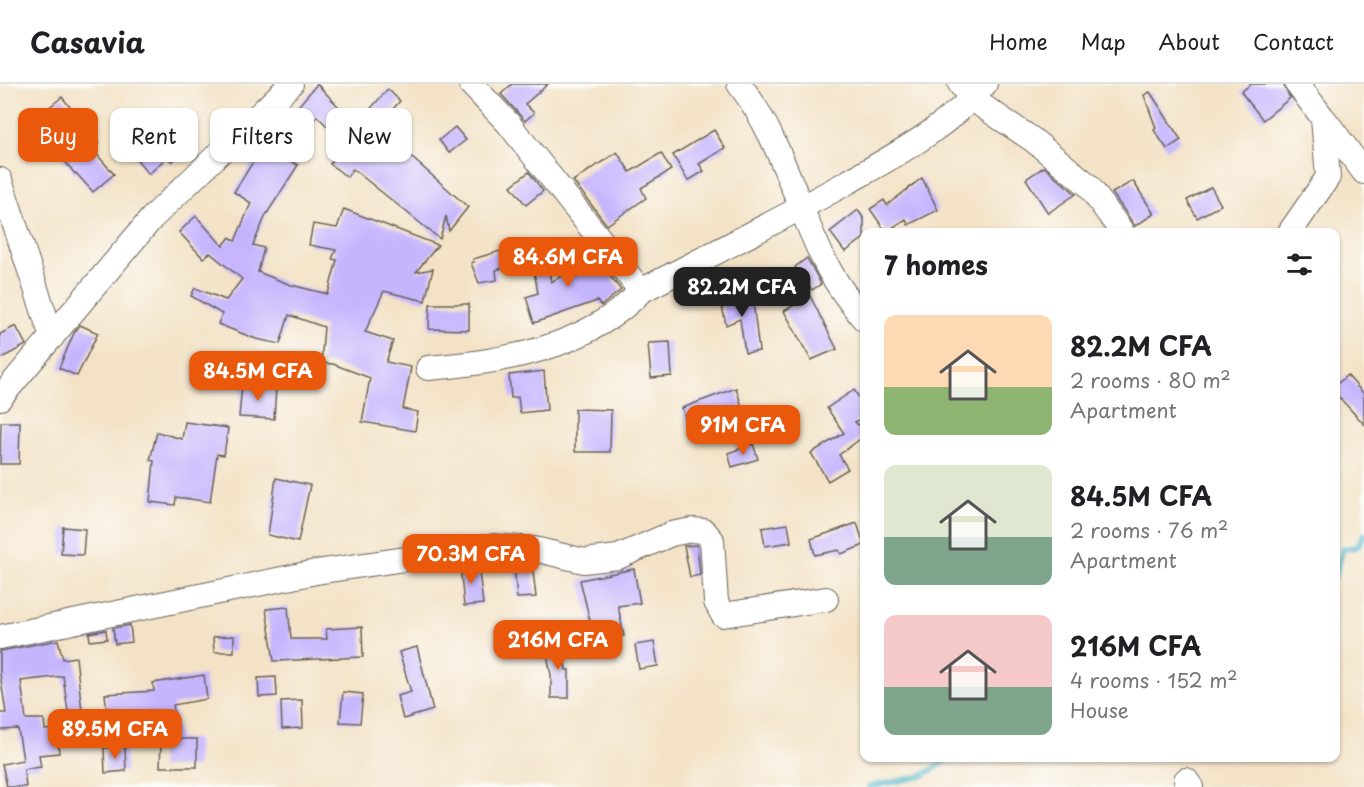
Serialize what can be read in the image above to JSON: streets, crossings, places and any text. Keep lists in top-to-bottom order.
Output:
{
  "page": {
    "header": "Casavia",
    "nav": [
      "Home",
      "Map",
      "About",
      "Contact"
    ],
    "chip": [
      "Buy",
      "Rent",
      "Filters",
      "New"
    ],
    "heading": "7 homes",
    "price": [
      "84.6M CFA",
      "82.2M CFA",
      "84.5M CFA",
      "91M CFA",
      "70.3M CFA",
      "216M CFA",
      "89.5M CFA"
    ],
    "list": [
      {
        "name": "82.2M CFA",
        "note": "2 rooms · 80 m² · Apartment"
      },
      {
        "name": "84.5M CFA",
        "note": "2 rooms · 76 m² · Apartment"
      },
      {
        "name": "216M CFA",
        "note": "4 rooms · 152 m² · House"
      }
    ]
  }
}
